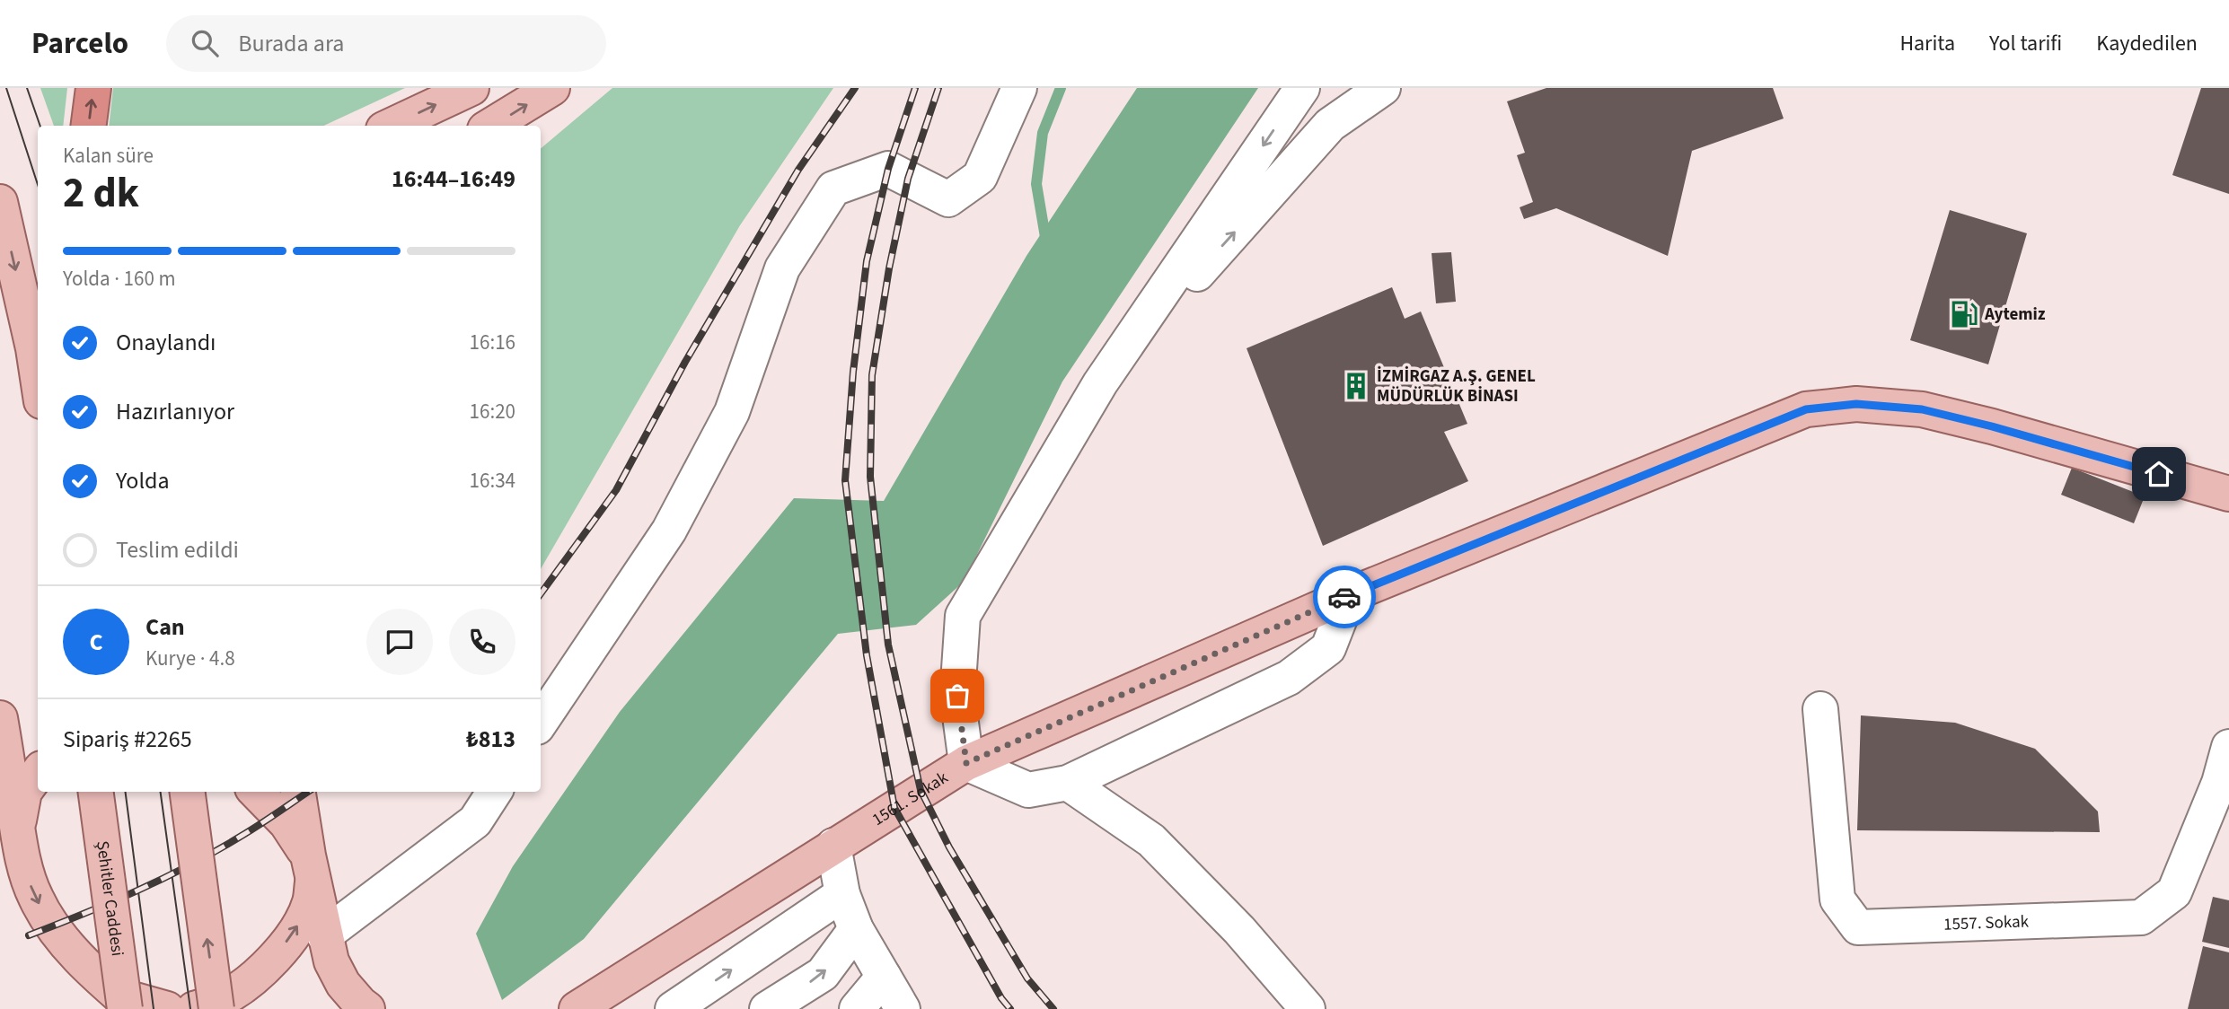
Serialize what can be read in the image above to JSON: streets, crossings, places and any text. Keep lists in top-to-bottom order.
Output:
{
  "streets": {
    "main road": ["1561. Sokak", "Şehitler Caddesi"],
    "lane": ["1557. Sokak"]
  },
  "places": {
    "fuel station": ["Aytemiz"],
    "building": ["İZMİRGAZ A.Ş. GENEL MÜDÜRLÜK BİNASI"]
  },
  "page": {
    "header": "Parcelo",
    "search": "Burada ara",
    "nav": ["Harita", "Yol tarifi", "Kaydedilen"],
    "heading": ["2 dk", "Kalan süre", "16:44–16:49"],
    "panel": [
      "Can",
      "Kurye · 4.8",
      "Sipariş #2265",
      "₺813"
    ],
    "bar": "Yolda · 160 m",
    "list": [
      ["Onaylandı", "16:16"],
      ["Hazırlanıyor", "16:20"],
      ["Yolda", "16:34"],
      "Teslim edildi"
    ],
    "round": "C"
  }
}
